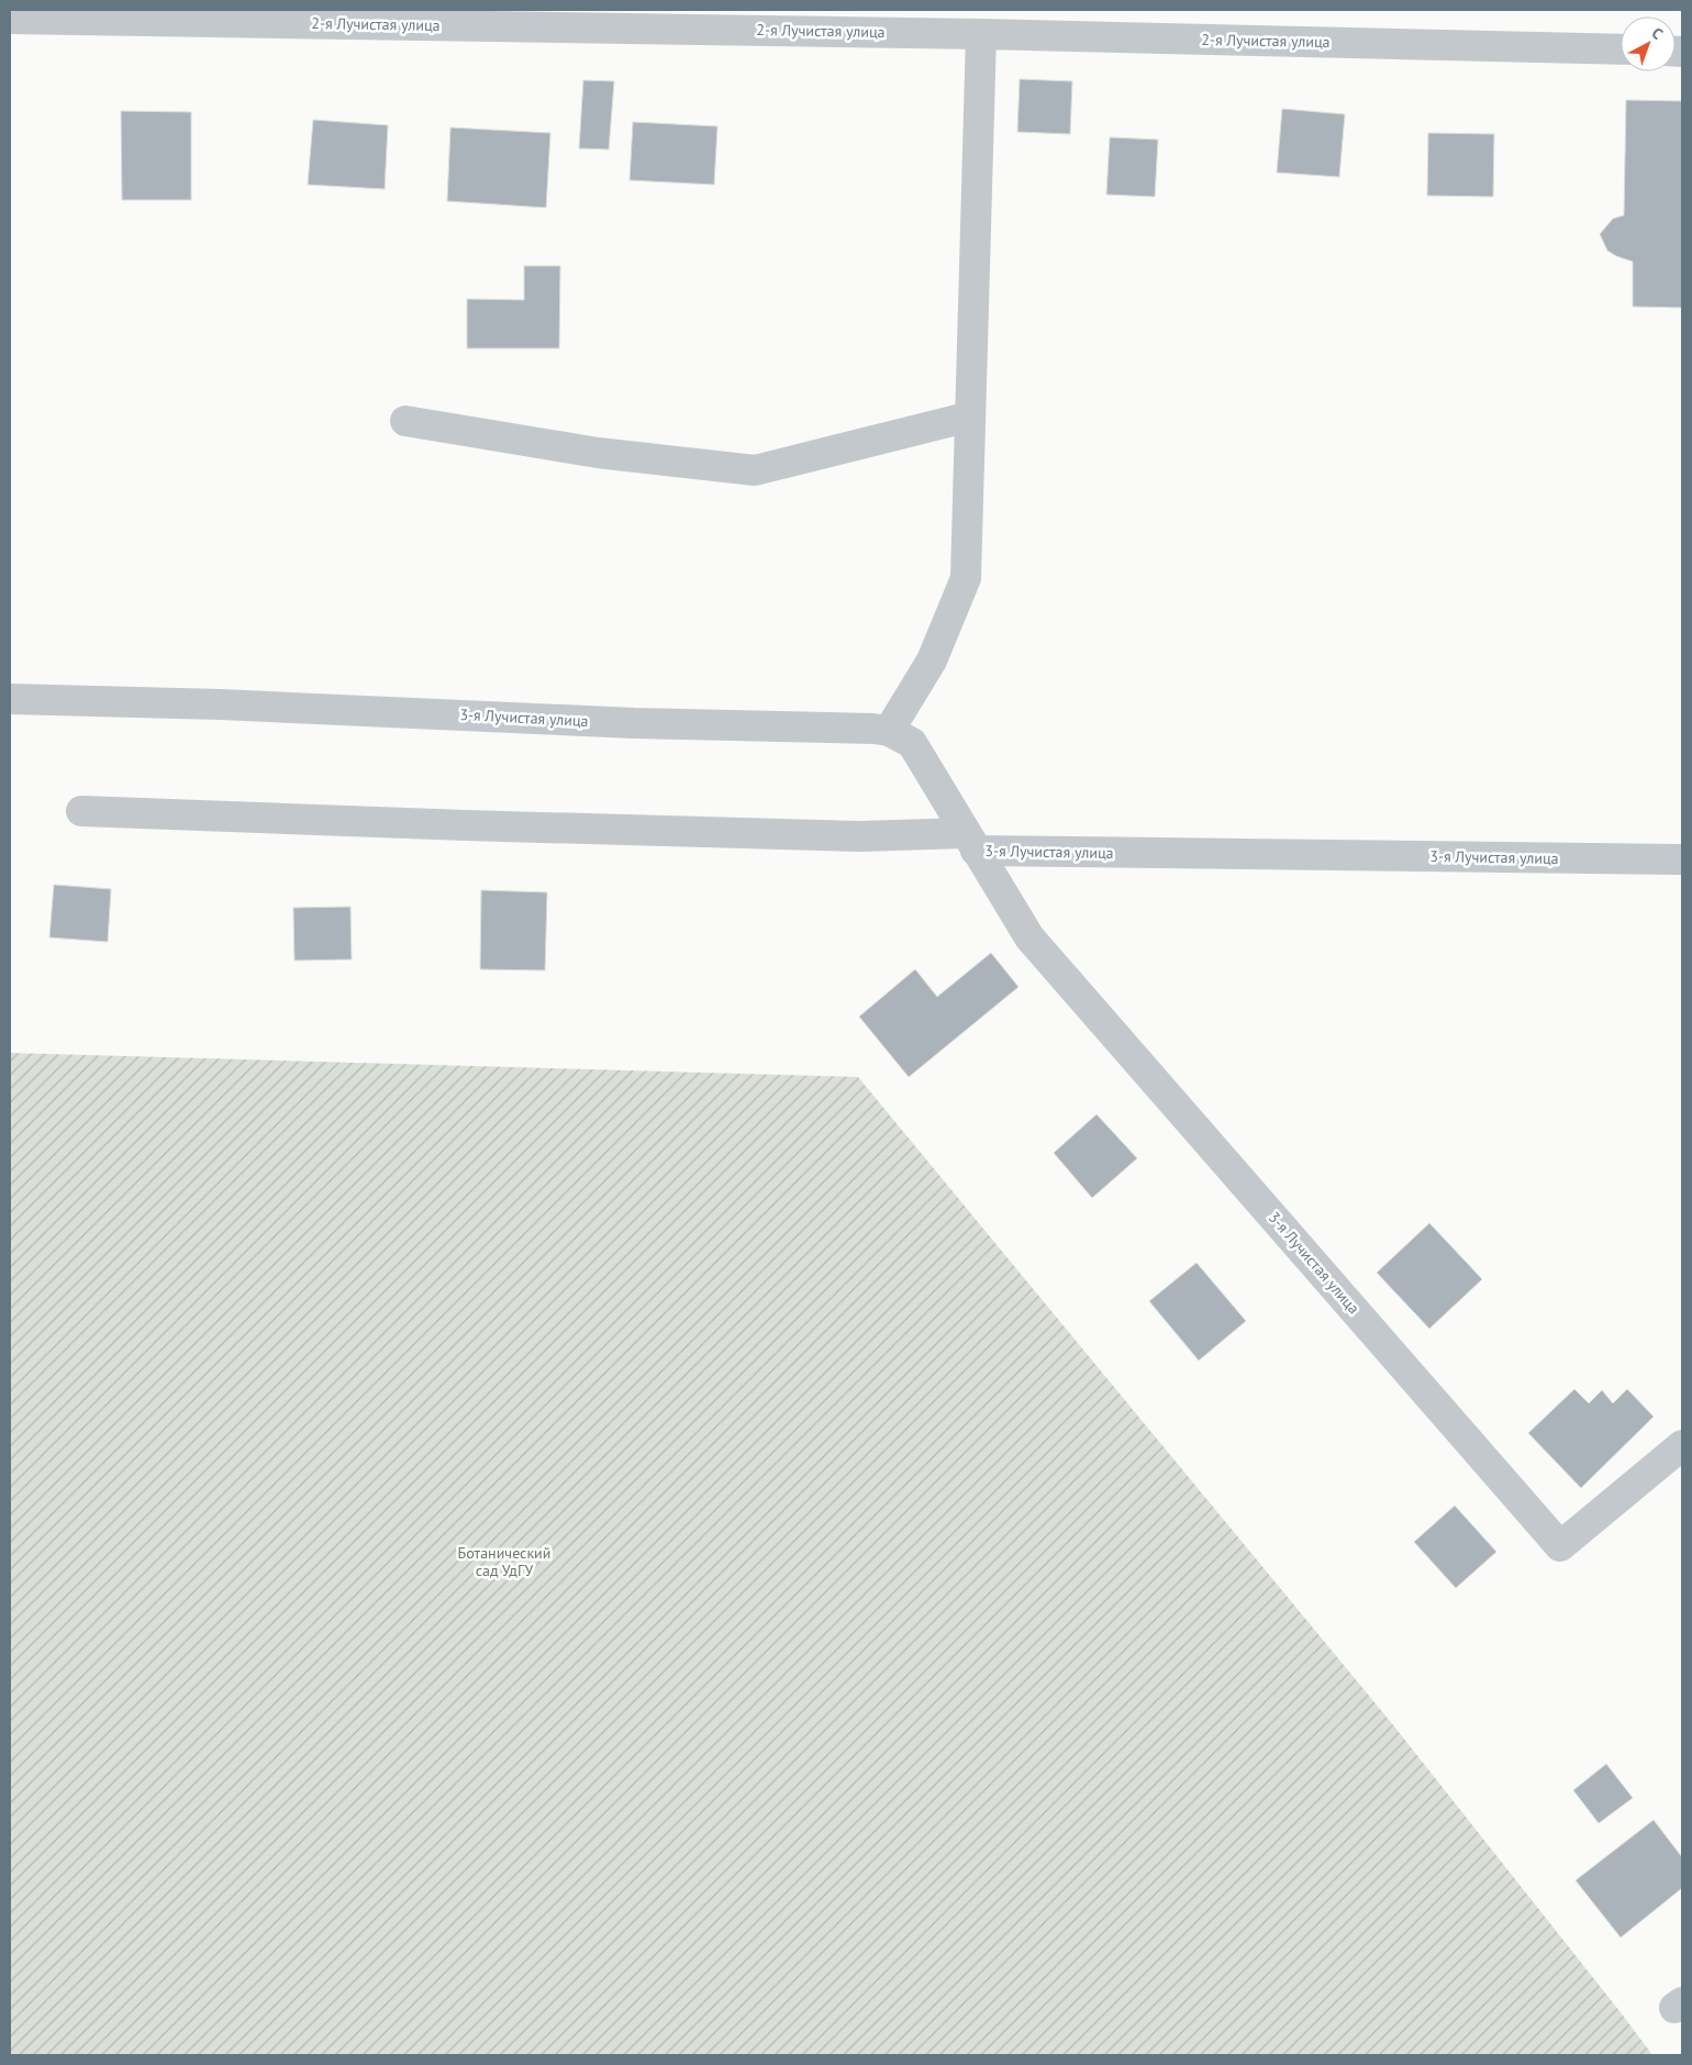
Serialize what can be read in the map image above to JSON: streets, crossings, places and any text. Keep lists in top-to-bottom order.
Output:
{
  "streets": {
    "street": ["2-я Лучистая улица", "3-я Лучистая улица"]
  },
  "parks": ["Ботанический сад УдГУ"],
  "north": "top right"
}
